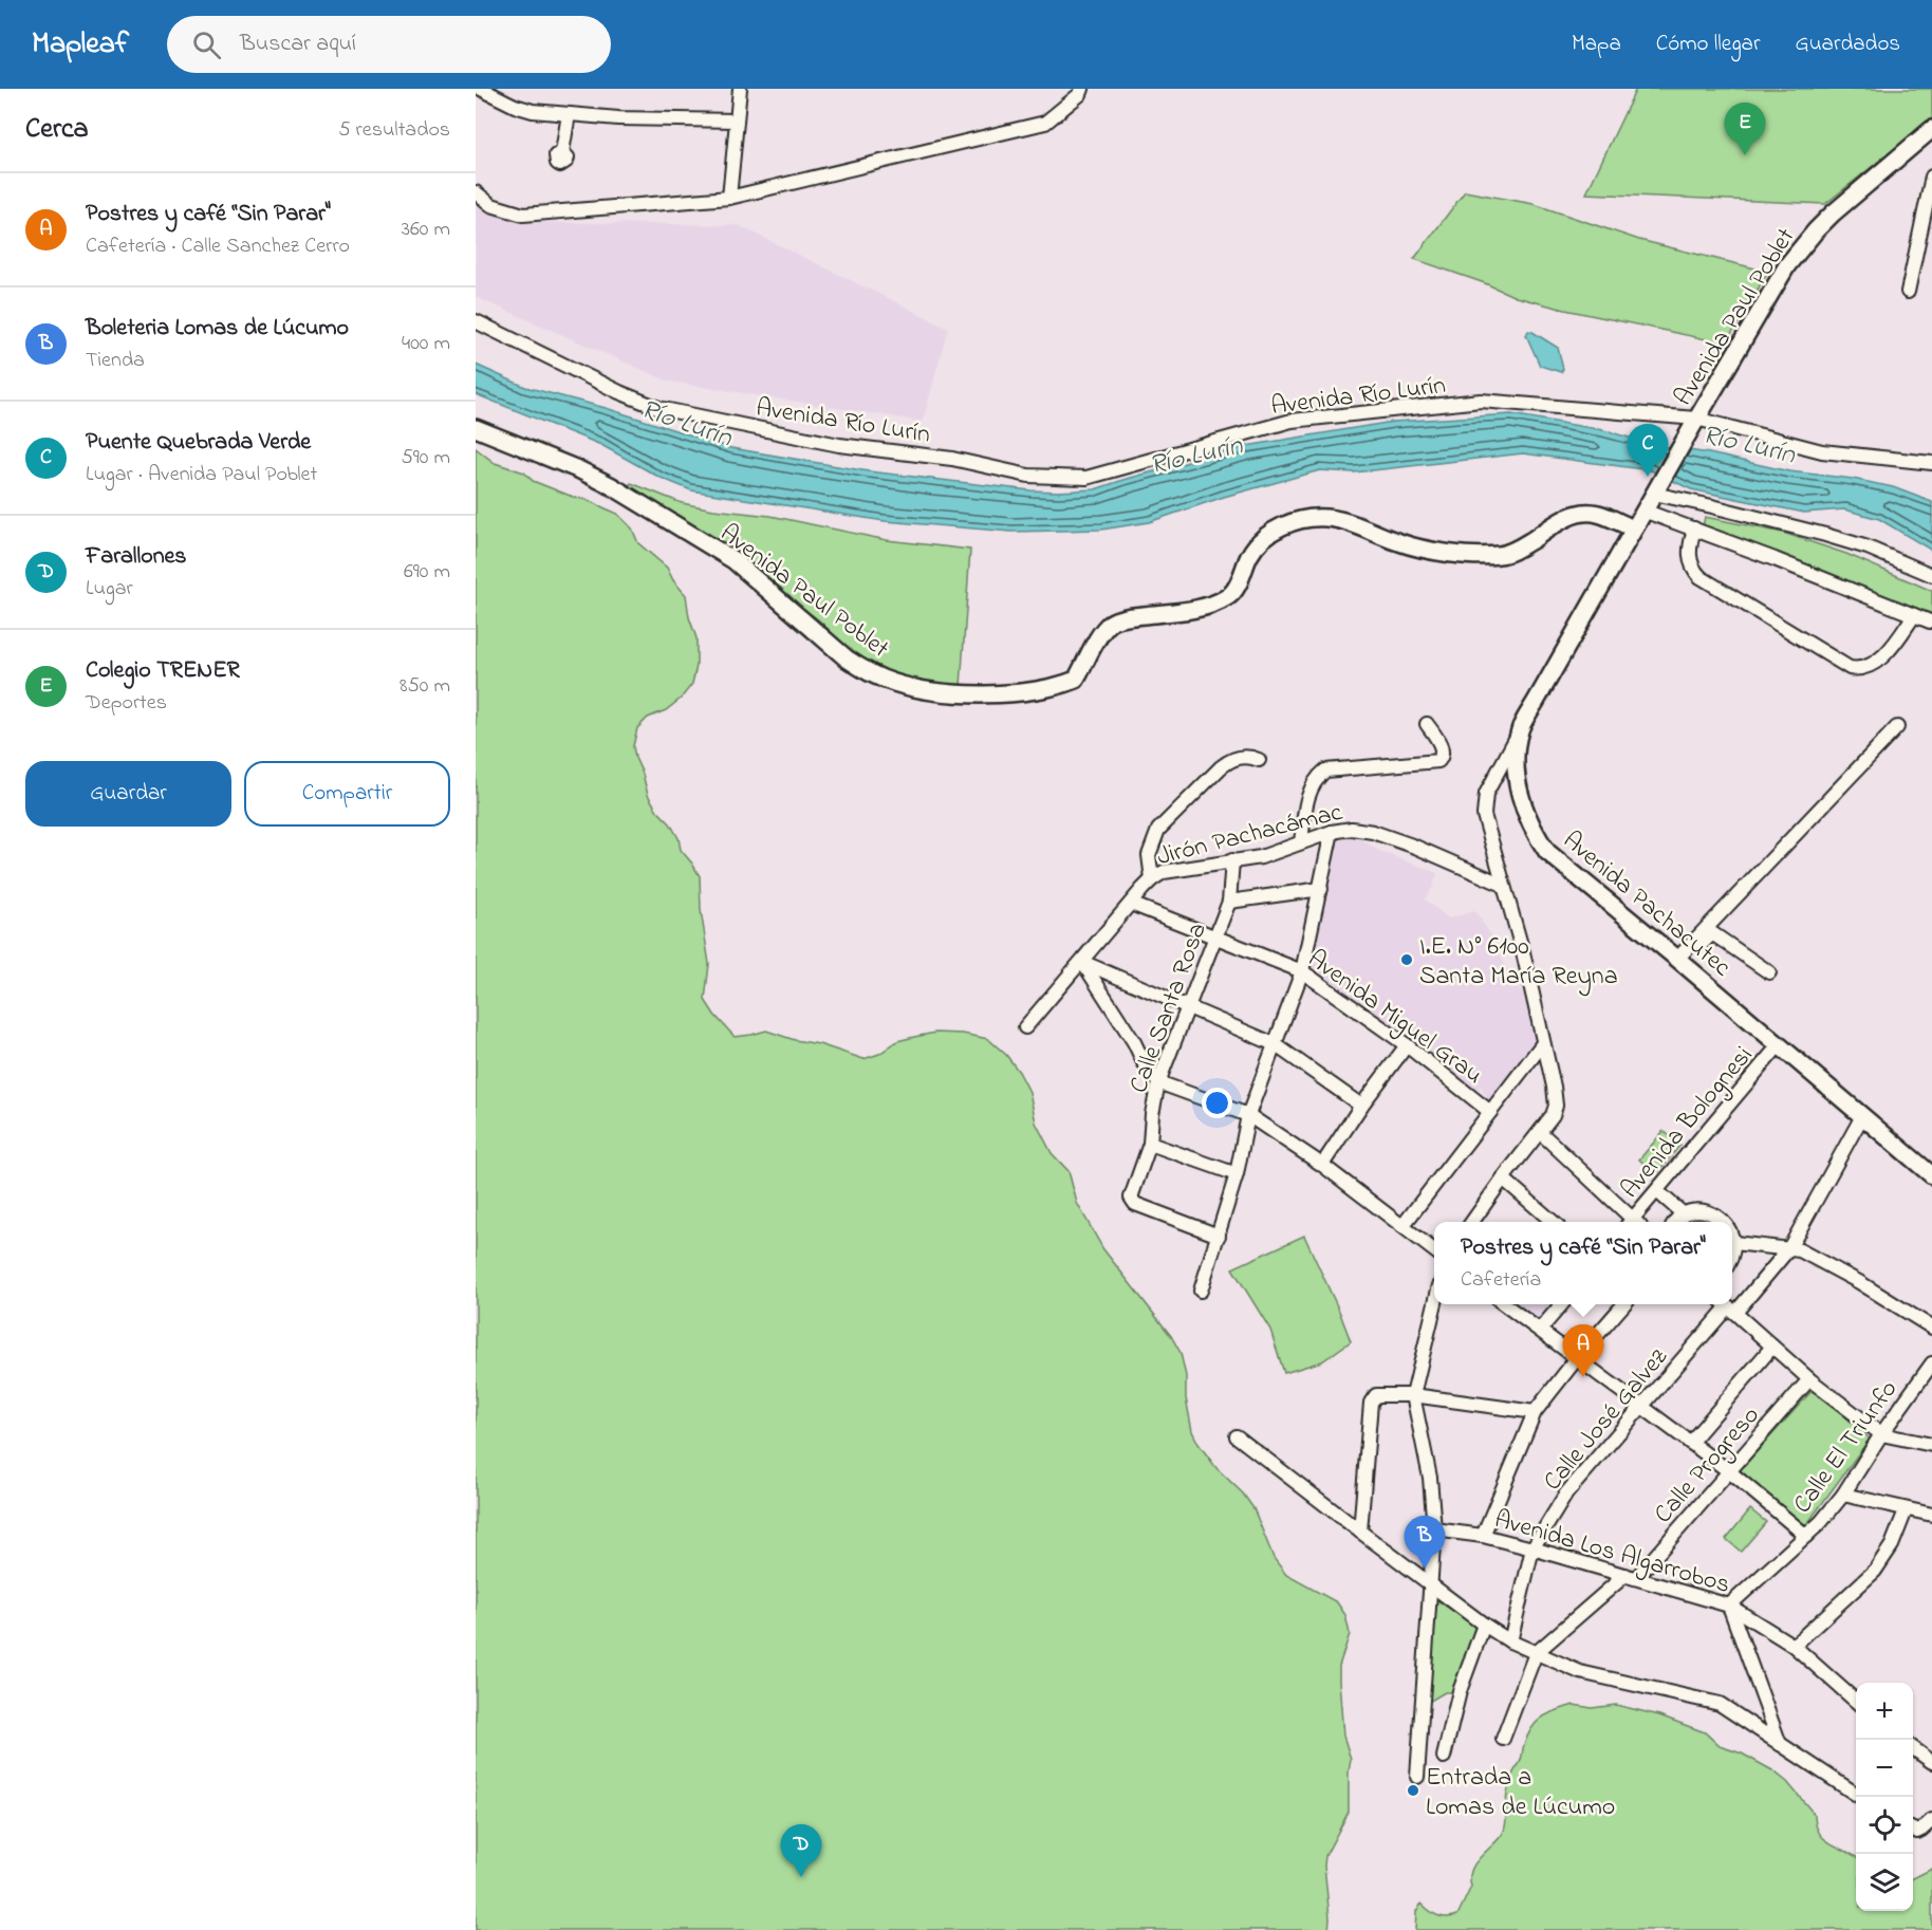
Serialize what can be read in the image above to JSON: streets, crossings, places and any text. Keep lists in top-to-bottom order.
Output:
{
  "streets": {
    "main road": ["Avenida Paul Poblet", "Avenida Pachacutec"],
    "street": [
      "Avenida Río Lurín",
      "Jirón Pachacámac",
      "Calle Santa Rosa",
      "Avenida Miguel Grau",
      "Avenida Bolognesi",
      "Calle José Galvez",
      "Calle El Triunfo",
      "Calle Progreso",
      "Avenida Los Algarrobos"
    ]
  },
  "crossings": [
    ["Avenida Paul Poblet", "Avenida Río Lurín"],
    ["Avenida Paul Poblet", "Avenida Pachacutec"],
    ["Jirón Pachacámac", "Calle Santa Rosa"],
    ["Jirón Pachacámac", "Avenida Miguel Grau"],
    ["Avenida Pachacutec", "Avenida Bolognesi"],
    ["Avenida Pachacutec", "Calle José Galvez"],
    ["Calle Santa Rosa", "Avenida Miguel Grau"],
    ["Calle José Galvez", "Avenida Los Algarrobos"],
    ["Calle El Triunfo", "Avenida Los Algarrobos"],
    ["Calle Progreso", "Avenida Los Algarrobos"]
  ],
  "water": ["Río Lurín"],
  "places": ["I.E. N° 6100 Santa María Reyna", "Entrada a Lomas de Lúcumo"],
  "page": {
    "header": "Mapleaf",
    "search": "Buscar aquí",
    "nav": ["Mapa", "Cómo llegar", "Guardados"],
    "heading": ["Cerca", "5 resultados"],
    "pins": [
      "E",
      "C",
      "A",
      "B",
      "D"
    ],
    "list": [
      {
        "mark": "A",
        "name": "Postres y café “Sin Parar\"",
        "note": "Cafetería · Calle Sanchez Cerro",
        "value": "360 m"
      },
      {
        "mark": "B",
        "name": "Boleteria Lomas de Lúcumo",
        "note": "Tienda",
        "value": "400 m"
      },
      {
        "mark": "C",
        "name": "Puente Quebrada Verde",
        "note": "Lugar · Avenida Paul Poblet",
        "value": "590 m"
      },
      {
        "mark": "D",
        "name": "Farallones",
        "note": "Lugar",
        "value": "690 m"
      },
      {
        "mark": "E",
        "name": "Colegio TRENER",
        "note": "Deportes",
        "value": "850 m"
      }
    ],
    "buttons": ["Guardar", "Compartir"],
    "popup": ["Postres y café “Sin Parar\"", "Cafetería"],
    "map_buttons": ["+", "−"]
  }
}
